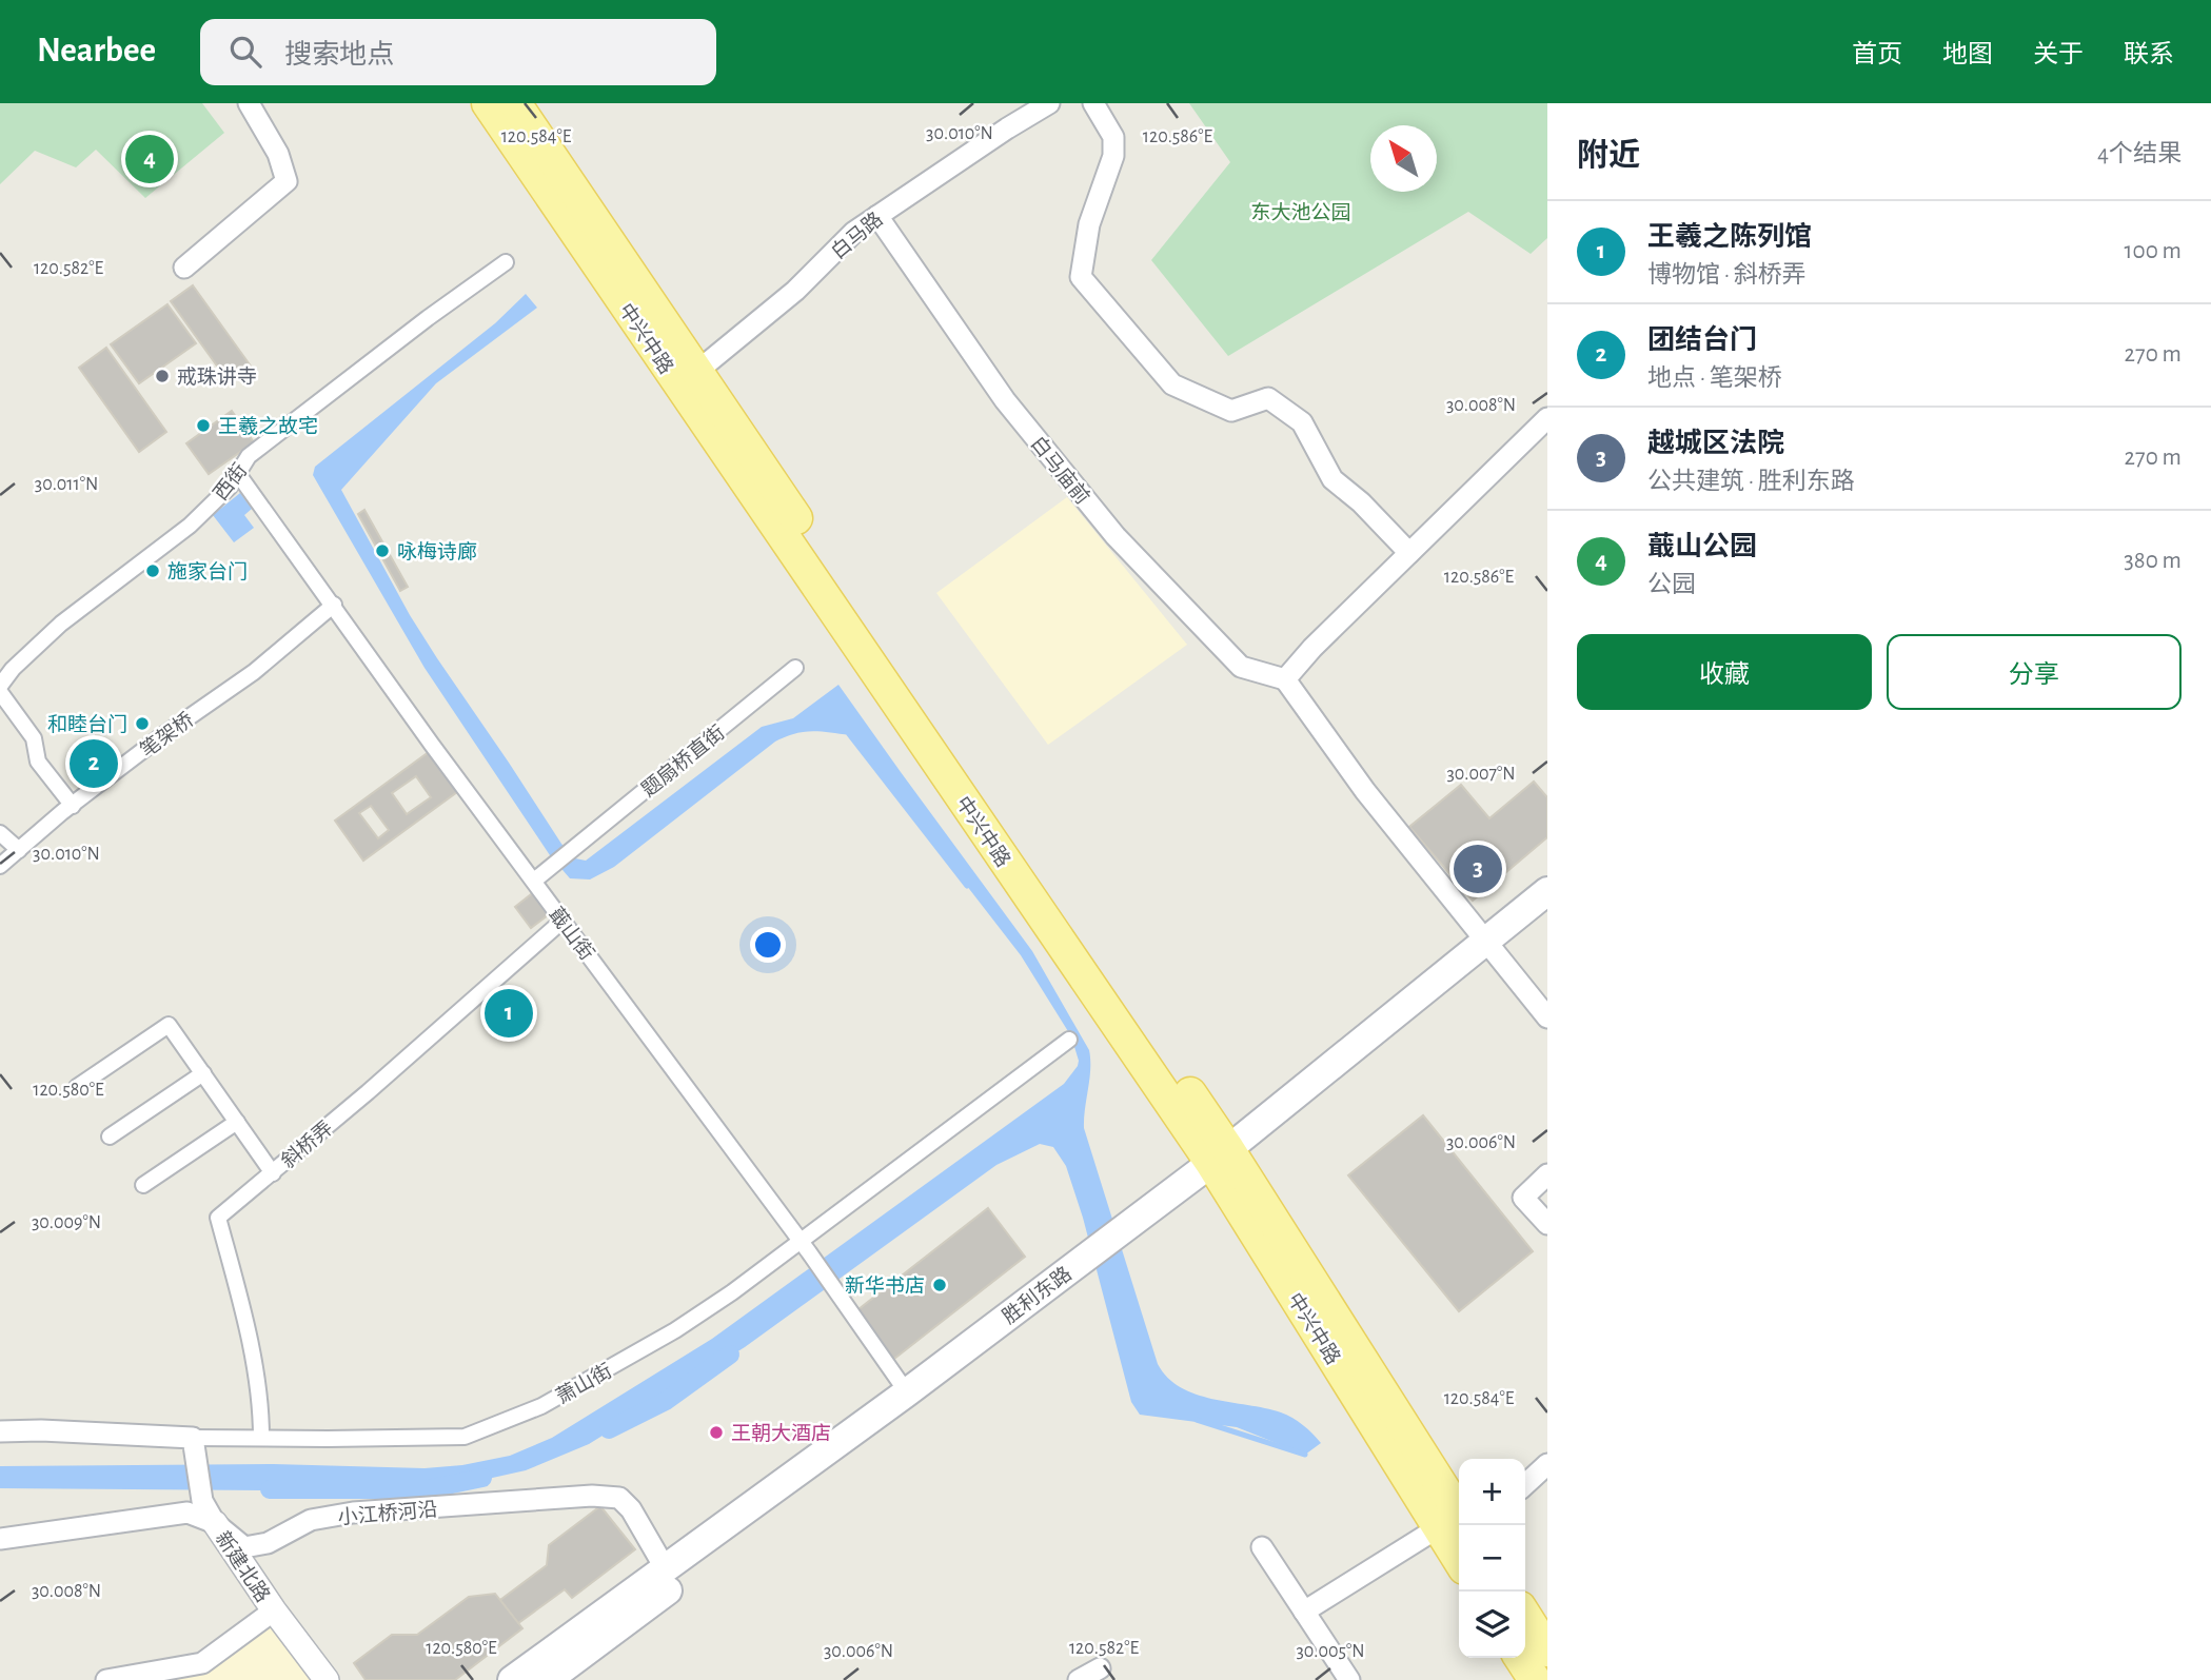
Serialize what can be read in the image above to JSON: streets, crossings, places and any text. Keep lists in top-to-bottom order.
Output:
{
  "streets": {
    "main road": ["中兴中路", "胜利东路"],
    "street": [
      "白马路",
      "白马庙前",
      "西街",
      "笔架桥",
      "题扇桥直街",
      "蕺山街",
      "斜桥弄",
      "萧山街",
      "小江桥河沿",
      "新建北路"
    ]
  },
  "crossings": [
    ["白马路", "中兴中路"],
    ["白马路", "白马庙前"],
    ["中兴中路", "胜利东路"],
    ["西街", "蕺山街"],
    ["笔架桥", "蕺山街"],
    ["题扇桥直街", "蕺山街"],
    ["蕺山街", "斜桥弄"],
    ["蕺山街", "胜利东路"],
    ["蕺山街", "萧山街"],
    ["斜桥弄", "萧山街"],
    ["胜利东路", "小江桥河沿"],
    ["萧山街", "新建北路"],
    ["小江桥河沿", "新建北路"]
  ],
  "parks": ["东大池公园"],
  "places": [
    "戒珠讲寺",
    "王羲之故宅",
    "咏梅诗廊",
    "施家台门",
    "和睦台门",
    "新华书店",
    "王朝大酒店"
  ],
  "north": "top left",
  "page": {
    "header": "Nearbee",
    "search": "搜索地点",
    "nav": [
      "首页",
      "地图",
      "关于",
      "联系"
    ],
    "heading": ["附近", "4个结果"],
    "pins": [
      "4",
      "2",
      "3",
      "1"
    ],
    "list": [
      {
        "mark": "1",
        "name": "王羲之陈列馆",
        "note": "博物馆 · 斜桥弄",
        "value": "100 m"
      },
      {
        "mark": "2",
        "name": "团结台门",
        "note": "地点 · 笔架桥",
        "value": "270 m"
      },
      {
        "mark": "3",
        "name": "越城区法院",
        "note": "公共建筑 · 胜利东路",
        "value": "270 m"
      },
      {
        "mark": "4",
        "name": "蕺山公园",
        "note": "公园",
        "value": "380 m"
      }
    ],
    "buttons": ["收藏", "分享"],
    "map_buttons": ["+", "−"]
  },
  "coordinates": [
    "30.010°N",
    "120.584°E",
    "120.586°E",
    "120.582°E",
    "30.008°N",
    "30.011°N",
    "30.007°N",
    "120.580°E",
    "30.006°N",
    "30.009°N",
    "30.005°N"
  ]
}
